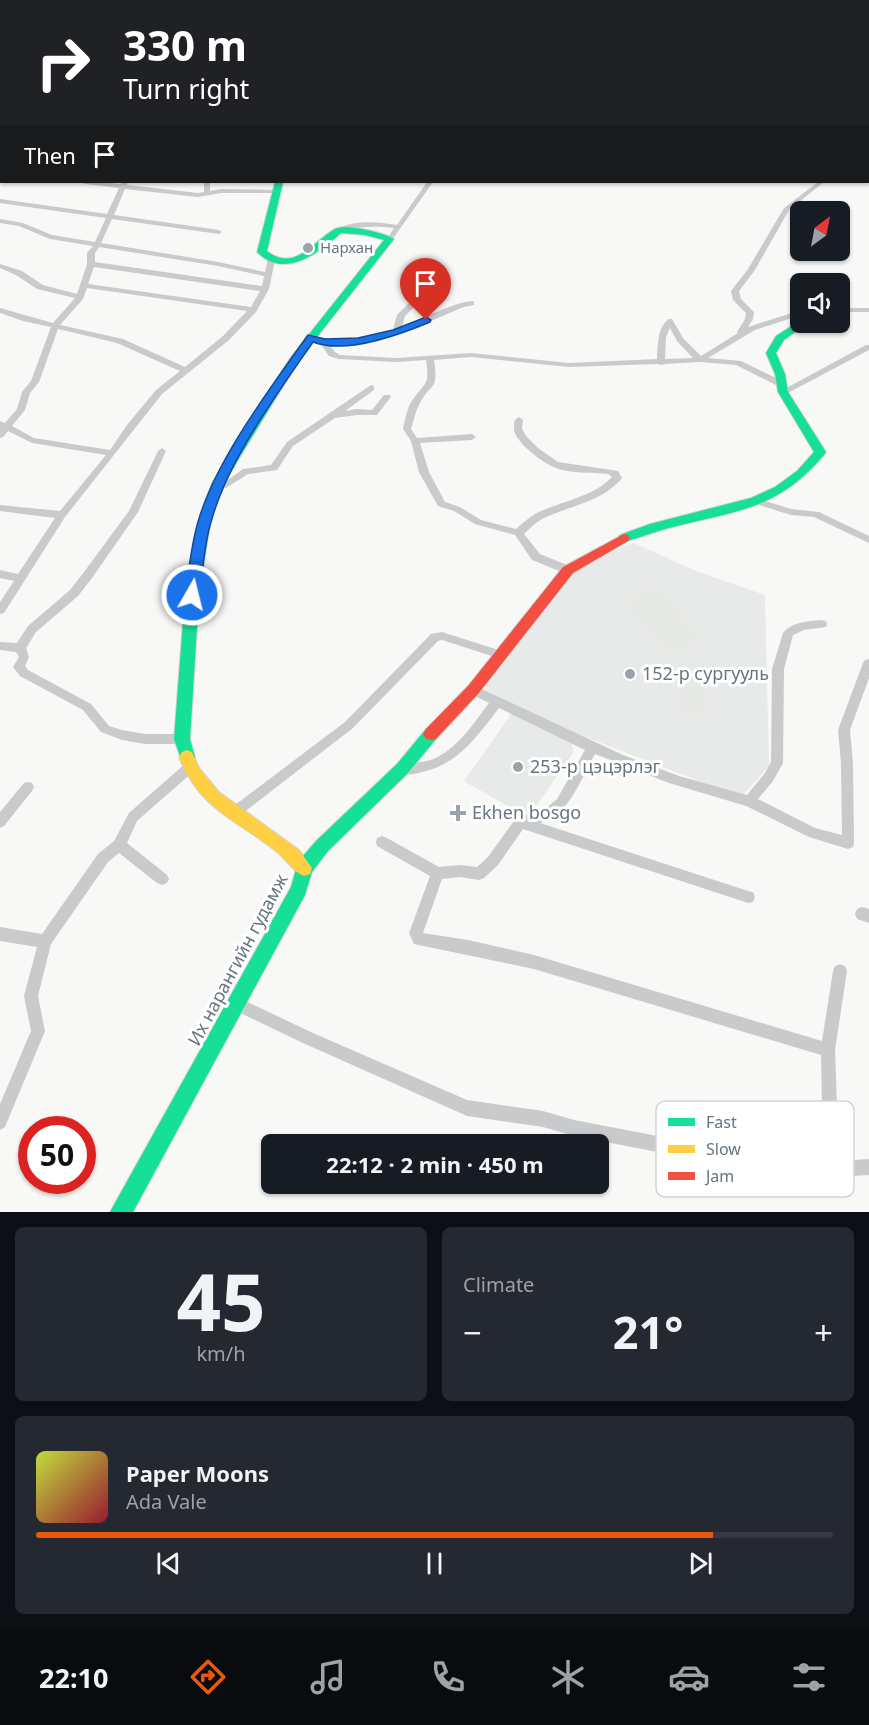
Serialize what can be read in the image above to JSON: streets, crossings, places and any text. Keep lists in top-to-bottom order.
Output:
{
  "streets": {
    "main road": ["Их нарангийн гудамж"]
  },
  "places": {
    "other": ["Нархан", "152-р сургууль", "253-р цэцэрлэг"],
    "health": ["Ekhen bosgo"]
  },
  "legend": ["Fast", "Slow", "Jam"],
  "north": "top right",
  "page": {
    "turn": ["330 m", "Turn right"],
    "then": "Then",
    "limit": "50",
    "trip": "22:12 · 2 min · 450 m",
    "tile": [
      ["45", "km/h"],
      "Climate"
    ],
    "heat": ["−", "21°", "+"],
    "song": ["Paper Moons", "Ada Vale"],
    "tabs": "22:10"
  }
}
